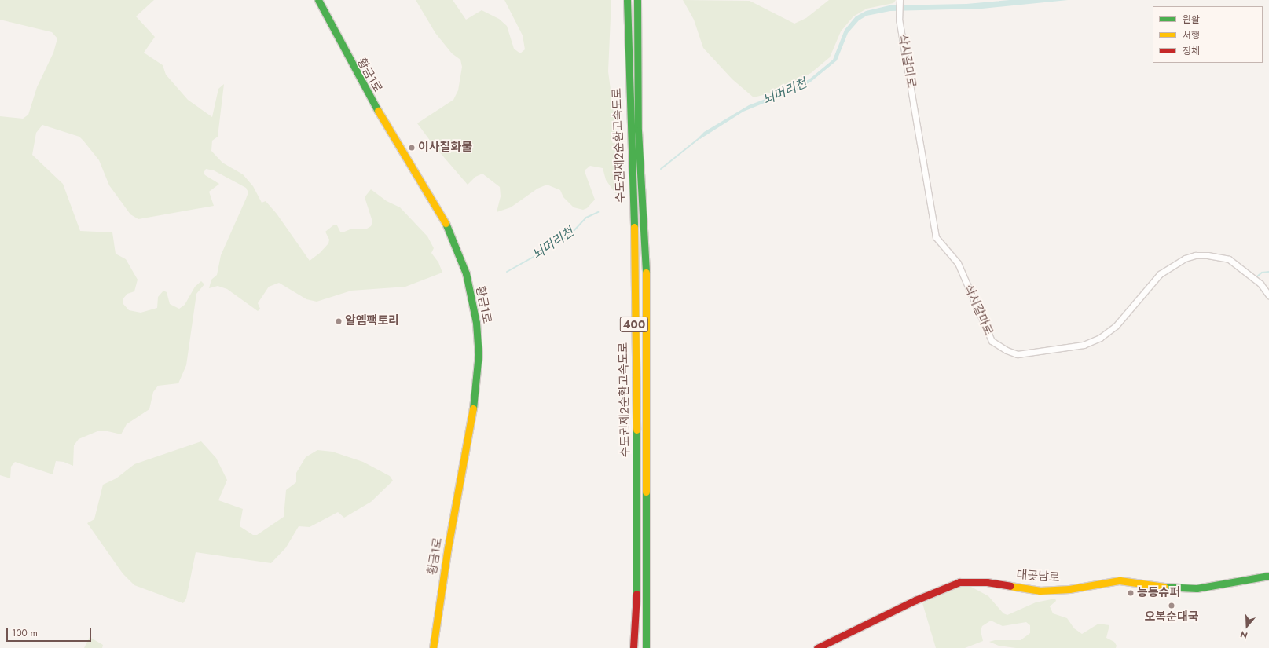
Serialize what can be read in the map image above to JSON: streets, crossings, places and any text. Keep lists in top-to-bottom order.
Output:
{
  "streets": {
    "main road": [
      "황금1로",
      "수도권제2순환고속도로",
      "400",
      "대곶남로"
    ],
    "street": ["삭시갈마로"]
  },
  "water": ["뇌머리천"],
  "places": [
    "이사칠화물",
    "알엠팩토리",
    "능동슈퍼",
    "오복순대국"
  ],
  "legend": ["원활", "서행", "정체"],
  "scale_bar": "100 m",
  "north": "bottom"
}
